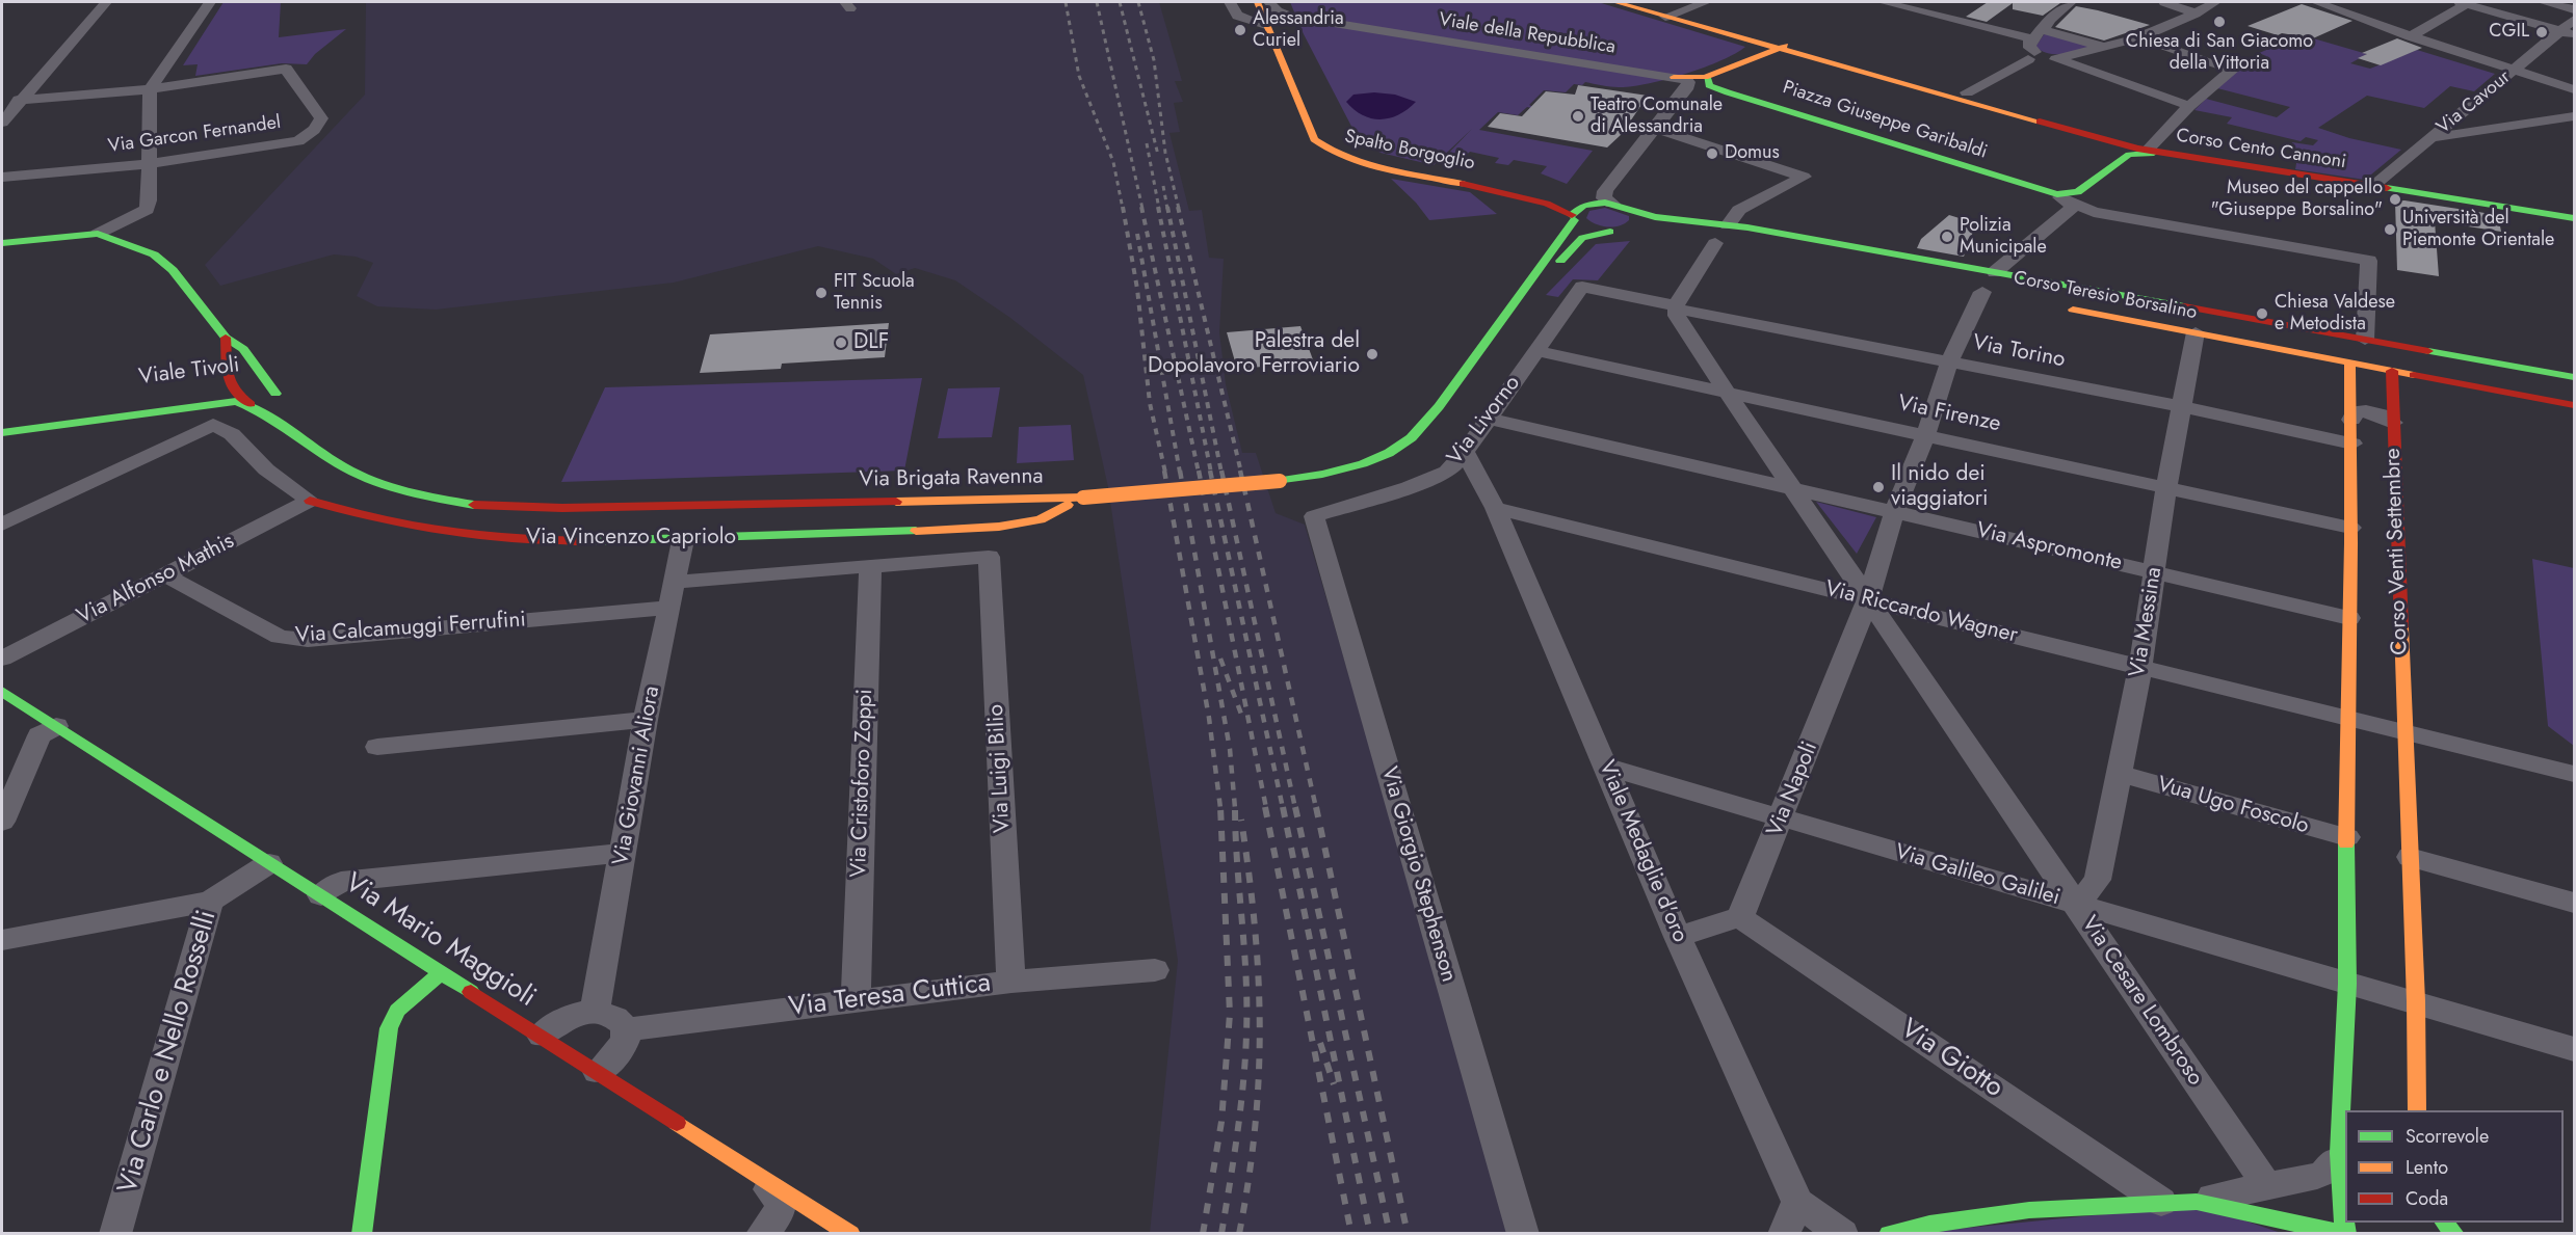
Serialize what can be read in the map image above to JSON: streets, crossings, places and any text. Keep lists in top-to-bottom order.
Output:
{
  "streets": {
    "street": [
      "Viale della Repubblica",
      "Via Cavour",
      "Piazza Giuseppe Garibaldi",
      "Via Garcon Fernandel",
      "Corso Cento Cannoni",
      "Spalto Borgoglio",
      "Corso Teresio Borsalino",
      "Via Torino",
      "Viale Tivoli",
      "Via Firenze",
      "Via Livorno",
      "Via Brigata Ravenna",
      "Via Vincenzo Capriolo",
      "Via Aspromonte",
      "Corso Venti Settembre",
      "Via Alfonso Mathis",
      "Via Riccardo Wagner",
      "Via Messina",
      "Via Calcamuggi Ferrufini",
      "Via Luigi Bilio",
      "Via Giovanni Aliora",
      "Via Cristoforo Zoppi",
      "Via Napoli",
      "Vua Ugo Foscolo",
      "Viale Medaglie d'oro",
      "Via Giorgio Stephenson",
      "Via Galileo Galilei",
      "Via Mario Maggioli",
      "Via Teresa Cuttica",
      "Via Cesare Lombroso",
      "Via Carlo e Nello Rosselli",
      "Via Giotto"
    ]
  },
  "crossings": [
    ["Via Cavour", "Corso Cento Cannoni"],
    ["Piazza Giuseppe Garibaldi", "Corso Cento Cannoni"],
    ["Piazza Giuseppe Garibaldi", "Corso Teresio Borsalino"],
    ["Spalto Borgoglio", "Via Brigata Ravenna"],
    ["Corso Teresio Borsalino", "Via Brigata Ravenna"],
    ["Corso Teresio Borsalino", "Corso Venti Settembre"],
    ["Corso Teresio Borsalino", "Via Messina"],
    ["Via Torino", "Via Livorno"],
    ["Via Torino", "Corso Venti Settembre"],
    ["Via Torino", "Via Messina"],
    ["Viale Tivoli", "Via Brigata Ravenna"],
    ["Via Firenze", "Via Livorno"],
    ["Via Firenze", "Corso Venti Settembre"],
    ["Via Firenze", "Via Messina"],
    ["Via Livorno", "Viale Medaglie d'oro"],
    ["Via Livorno", "Via Giorgio Stephenson"],
    ["Via Brigata Ravenna", "Via Vincenzo Capriolo"],
    ["Via Vincenzo Capriolo", "Via Alfonso Mathis"],
    ["Via Vincenzo Capriolo", "Via Luigi Bilio"],
    ["Via Vincenzo Capriolo", "Via Giovanni Aliora"],
    ["Via Vincenzo Capriolo", "Via Cristoforo Zoppi"],
    ["Via Aspromonte", "Corso Venti Settembre"],
    ["Via Aspromonte", "Via Messina"],
    ["Via Aspromonte", "Via Napoli"],
    ["Via Aspromonte", "Via Cesare Lombroso"],
    ["Corso Venti Settembre", "Via Riccardo Wagner"],
    ["Corso Venti Settembre", "Vua Ugo Foscolo"],
    ["Corso Venti Settembre", "Via Galileo Galilei"],
    ["Via Alfonso Mathis", "Via Calcamuggi Ferrufini"],
    ["Via Riccardo Wagner", "Via Messina"],
    ["Via Riccardo Wagner", "Via Napoli"],
    ["Via Riccardo Wagner", "Viale Medaglie d'oro"],
    ["Via Riccardo Wagner", "Via Cesare Lombroso"],
    ["Via Messina", "Vua Ugo Foscolo"],
    ["Via Messina", "Via Galileo Galilei"],
    ["Via Messina", "Via Cesare Lombroso"],
    ["Via Calcamuggi Ferrufini", "Via Giovanni Aliora"],
    ["Via Luigi Bilio", "Via Teresa Cuttica"],
    ["Via Cristoforo Zoppi", "Via Teresa Cuttica"],
    ["Via Napoli", "Via Galileo Galilei"],
    ["Via Napoli", "Via Cesare Lombroso"],
    ["Via Napoli", "Via Giotto"],
    ["Viale Medaglie d'oro", "Via Galileo Galilei"],
    ["Via Galileo Galilei", "Via Cesare Lombroso"],
    ["Via Mario Maggioli", "Via Carlo e Nello Rosselli"]
  ],
  "places": [
    "Chiesa di San Giacomo della Vittoria",
    "Alessandria Curiel",
    "CGIL",
    "Teatro Comunale di Alessandria",
    "Domus",
    "Museo del cappello \"Giuseppe Borsalino\"",
    "Università del Piemonte Orientale",
    "Polizia Municipale",
    "FIT Scuola Tennis",
    "Chiesa Valdese e Metodista",
    "DLF",
    "Palestra del Dopolavoro Ferroviario",
    "Il nido dei viaggiatori"
  ],
  "legend": ["Scorrevole", "Lento", "Coda"]
}
